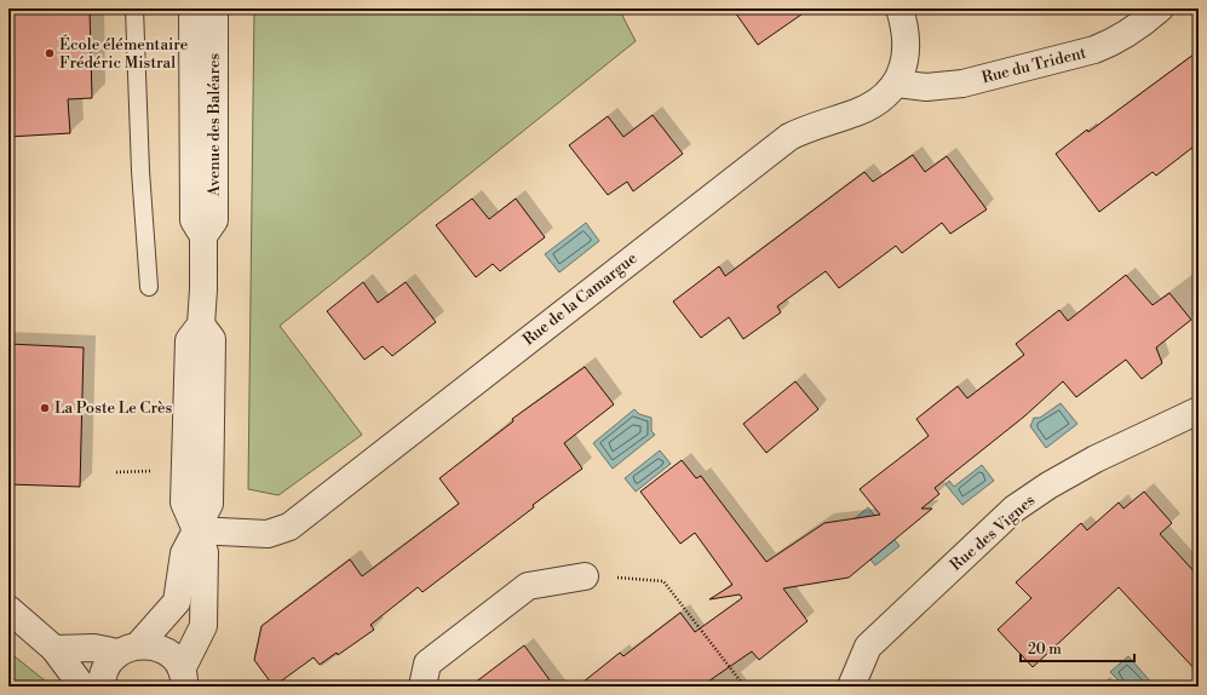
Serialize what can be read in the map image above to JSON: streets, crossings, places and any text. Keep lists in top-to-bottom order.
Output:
{
  "streets": {
    "street": [
      "Rue du Trident",
      "Avenue des Baléares",
      "Rue de la Camargue",
      "Rue des Vignes"
    ]
  },
  "crossings": [
    ["Rue du Trident", "Rue de la Camargue"],
    ["Avenue des Baléares", "Rue de la Camargue"]
  ],
  "places": ["École élémentaire Frédéric Mistral", "La Poste Le Crès"],
  "scale_bar": "20 m"
}
